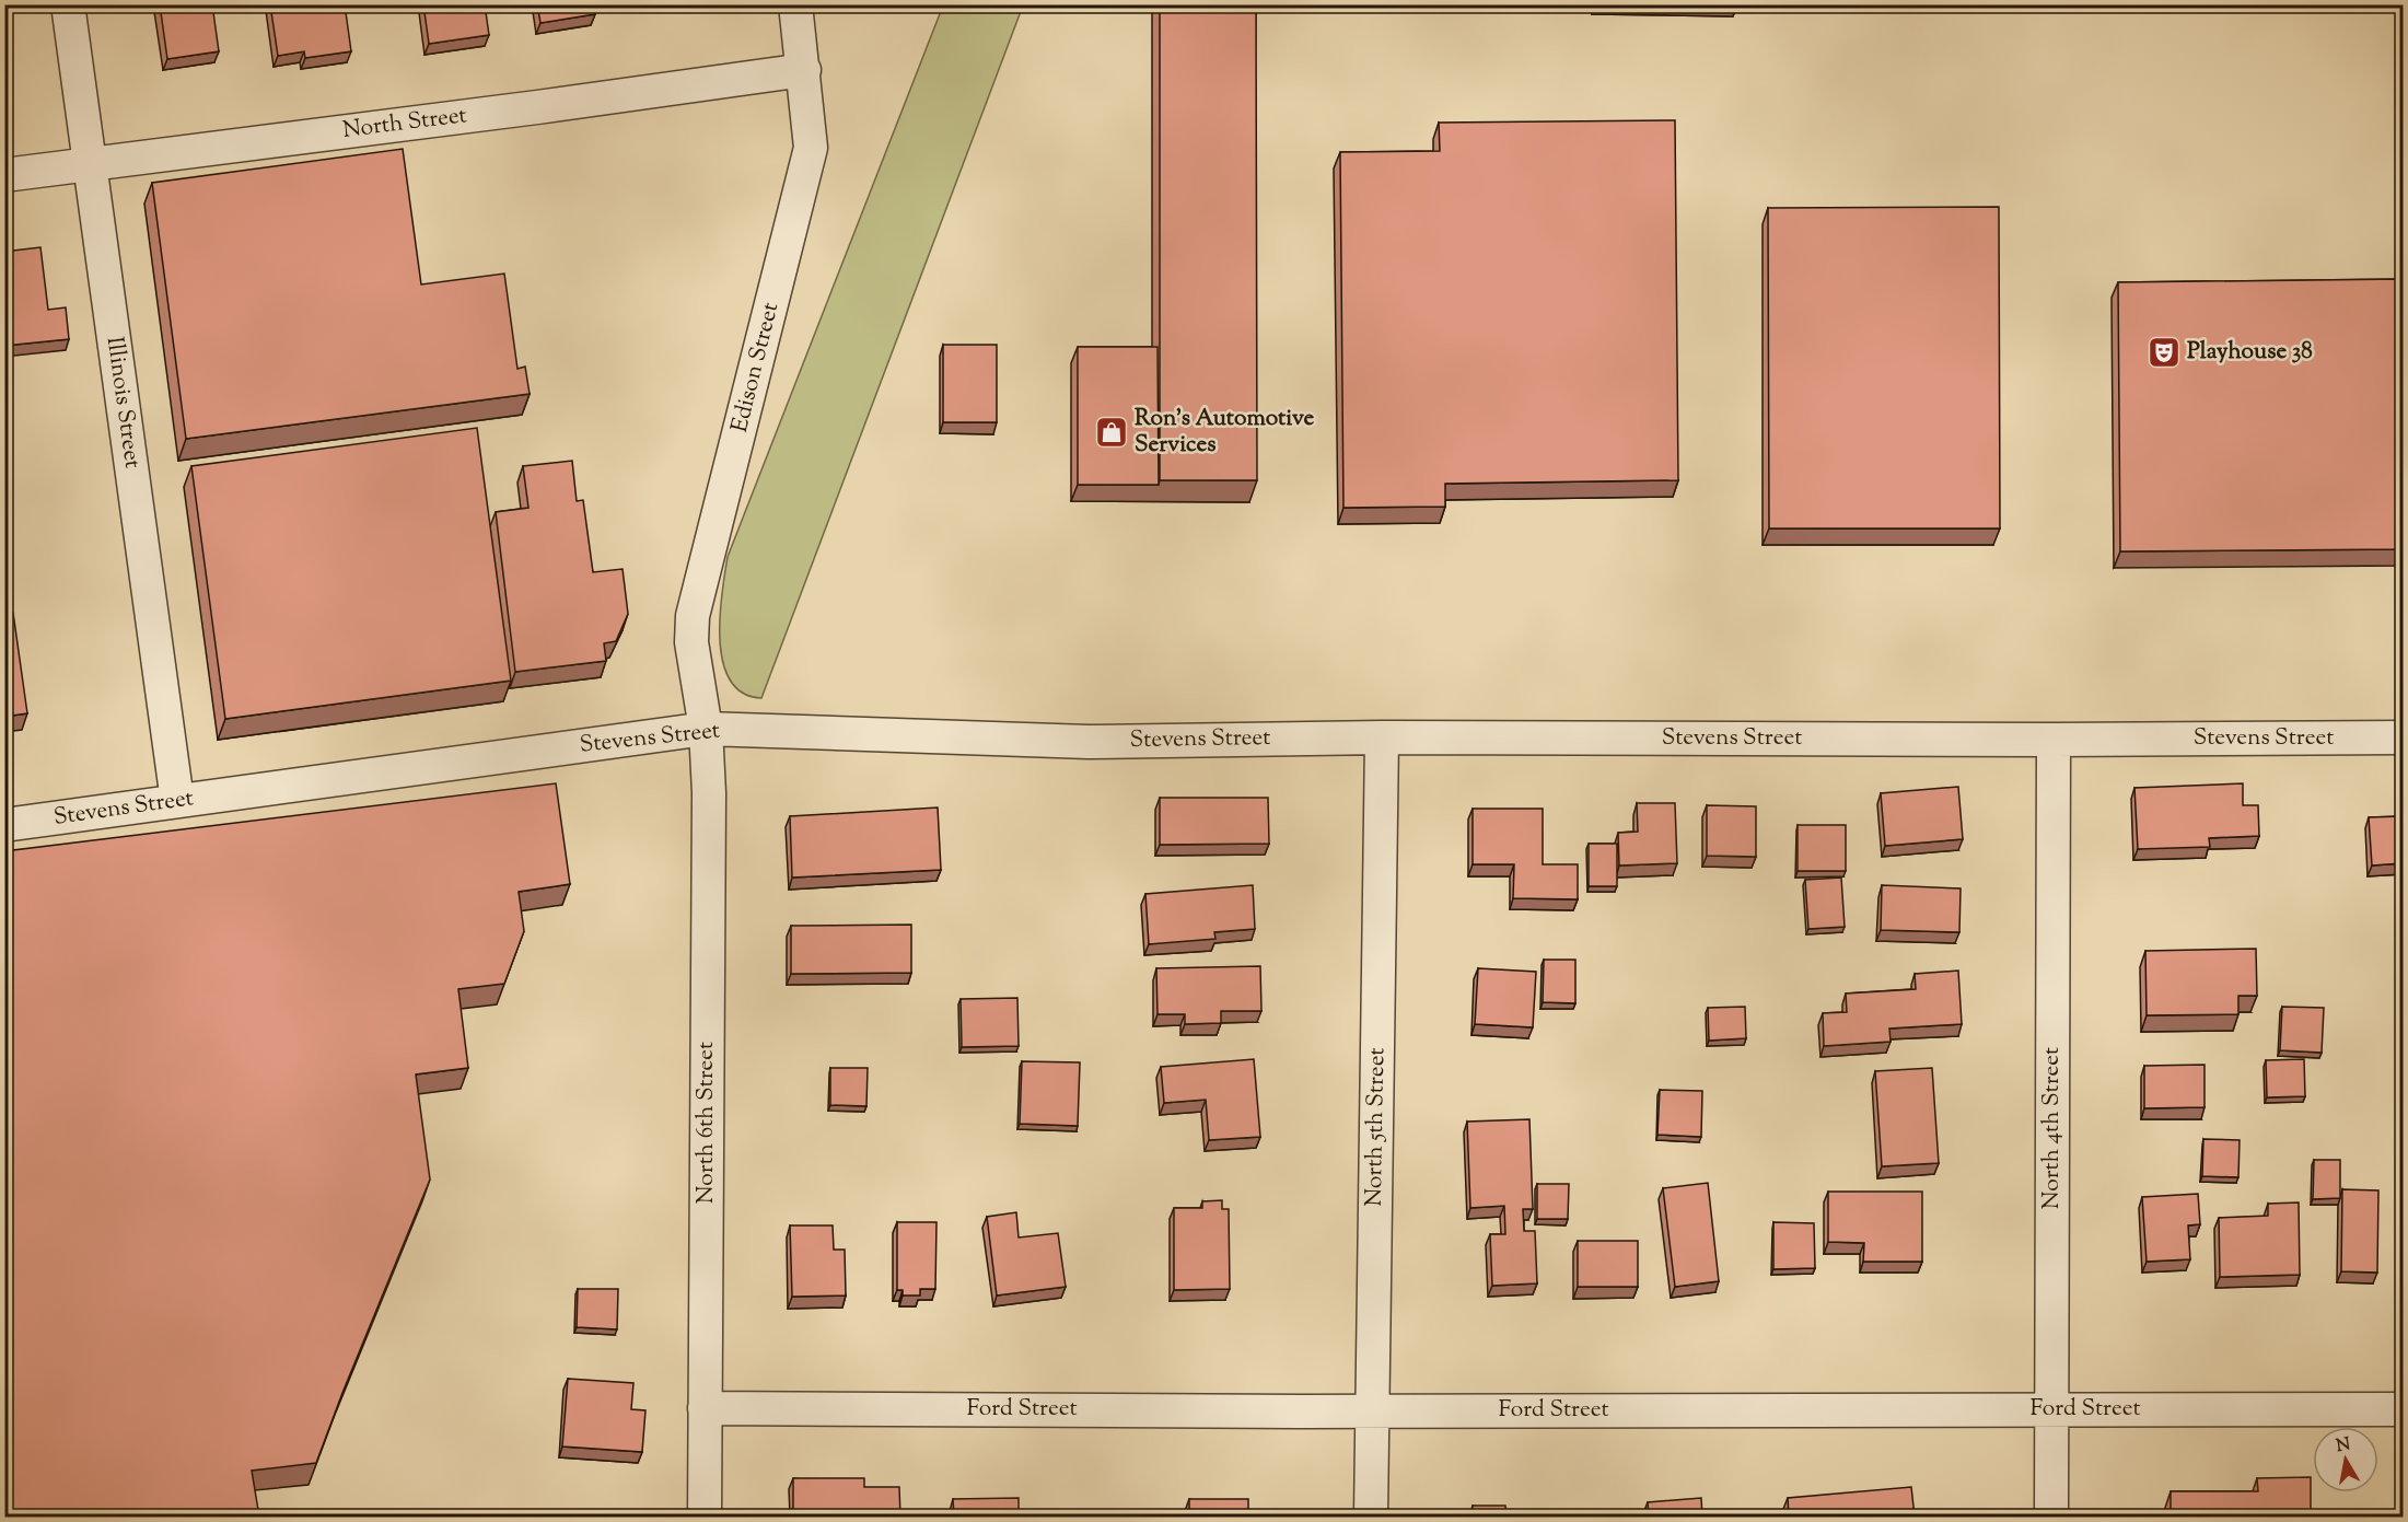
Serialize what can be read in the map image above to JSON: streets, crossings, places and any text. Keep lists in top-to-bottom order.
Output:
{
  "streets": {
    "street": [
      "North Street",
      "Edison Street",
      "Illinois Street",
      "Stevens Street",
      "North 6th Street",
      "North 5th Street",
      "North 4th Street",
      "Ford Street"
    ]
  },
  "crossings": [
    ["North Street", "Edison Street"],
    ["North Street", "Illinois Street"],
    ["Edison Street", "Stevens Street"],
    ["Edison Street", "North 6th Street"],
    ["Illinois Street", "Stevens Street"],
    ["Stevens Street", "North 6th Street"],
    ["Stevens Street", "North 5th Street"],
    ["Stevens Street", "North 4th Street"],
    ["North 6th Street", "Ford Street"],
    ["North 5th Street", "Ford Street"],
    ["North 4th Street", "Ford Street"]
  ],
  "places": {
    "theatre": ["Playhouse 38"],
    "shop": ["Ron's Automotive Services"]
  },
  "north": "top"
}
